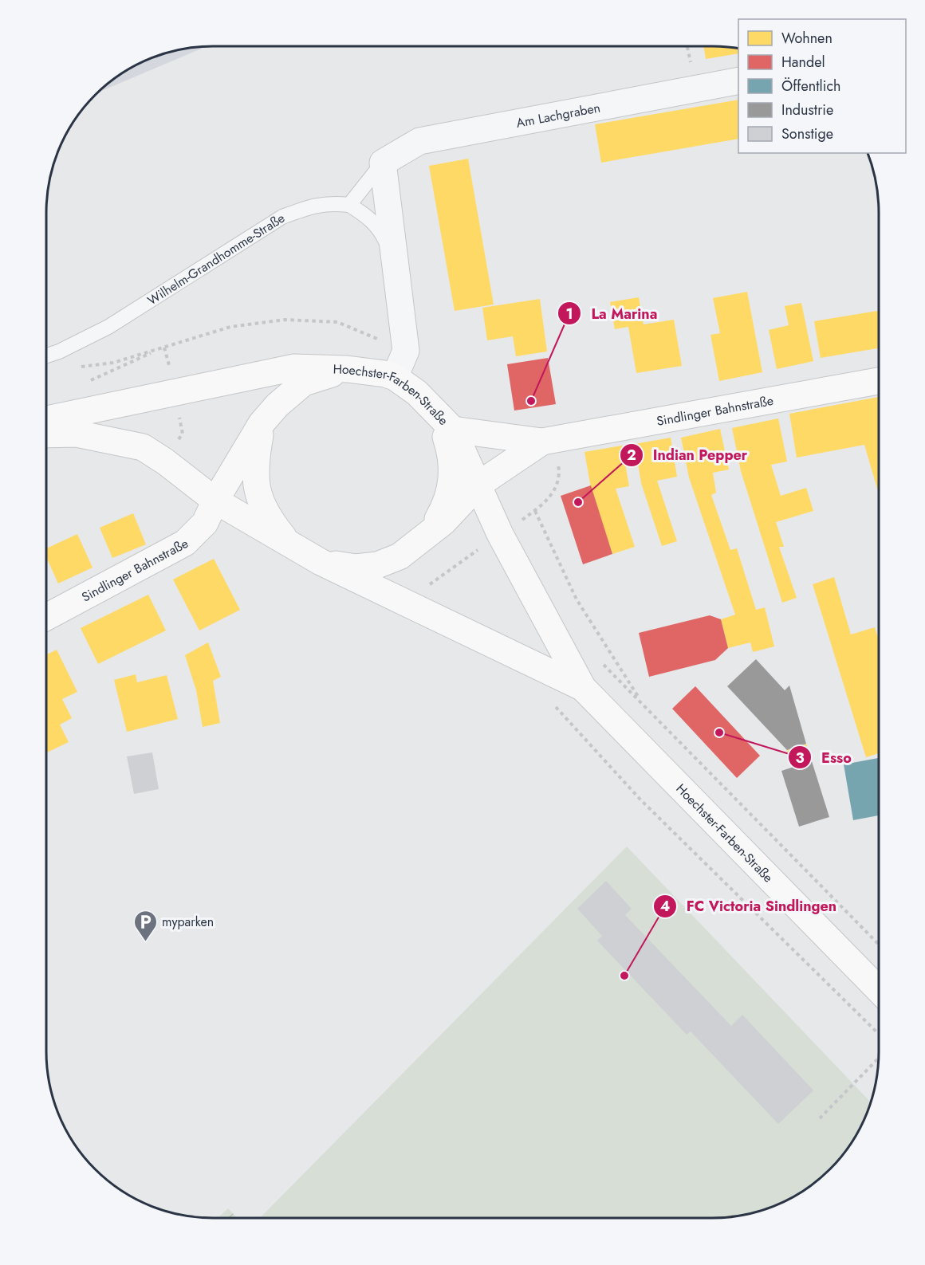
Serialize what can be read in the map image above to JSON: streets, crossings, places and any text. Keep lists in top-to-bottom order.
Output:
{
  "streets": {
    "main road": ["Hoechster-Farben-Straße", "Sindlinger Bahnstraße"],
    "street": ["Am Lachgraben"],
    "lane": ["Wilhelm-Grandhomme-Straße"]
  },
  "crossings": [
    ["Hoechster-Farben-Straße", "Sindlinger Bahnstraße"]
  ],
  "places": {
    "other": [
      "La Marina",
      "Indian Pepper",
      "Esso",
      "FC Victoria Sindlingen"
    ],
    "parking": ["myparken"]
  },
  "legend": [
    "Wohnen",
    "Handel",
    "Öffentlich",
    "Industrie",
    "Sonstige"
  ]
}
